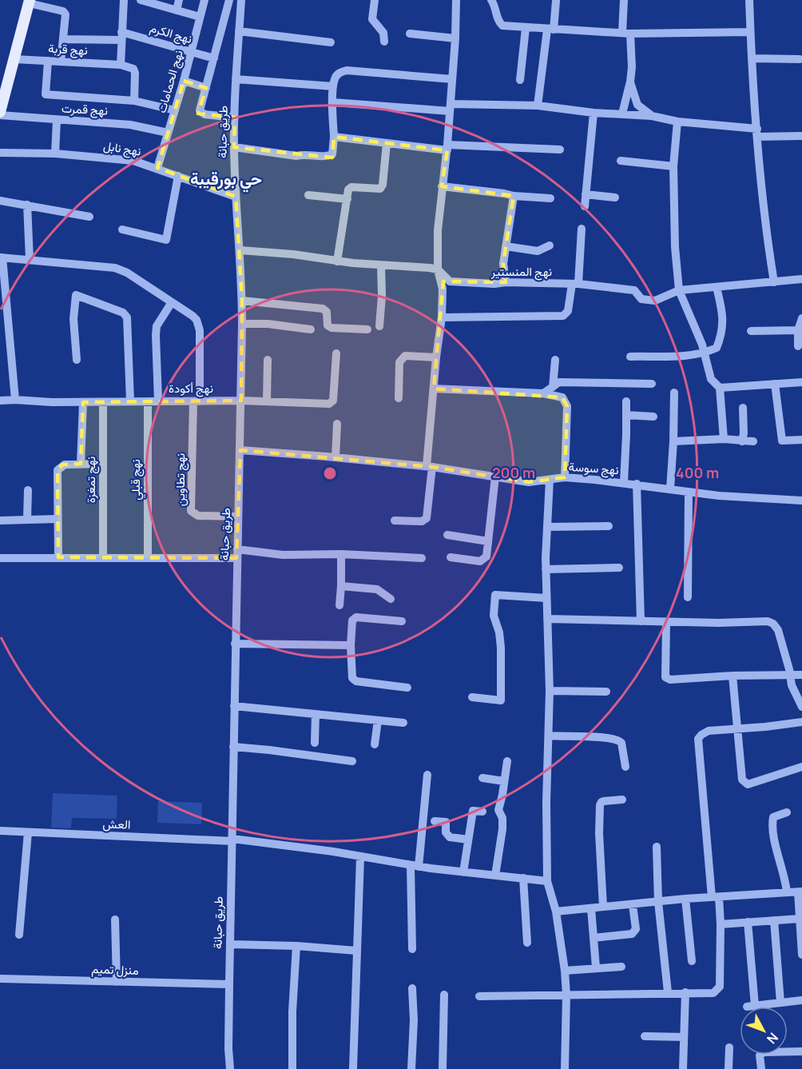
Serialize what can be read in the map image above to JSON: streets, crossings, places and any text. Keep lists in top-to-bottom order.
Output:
{
  "streets": {
    "street": [
      "نهج الكرم",
      "نهج قربة",
      "نهج الحمامات",
      "نهج قمرت",
      "طريق حبانة",
      "نهج نابل",
      "نهج المنستير",
      "نهج أكودة",
      "نهج سوسة",
      "نهج تمغزة",
      "نهج قبلي",
      "نهج تطاوين",
      "العش",
      "منزل تميم"
    ]
  },
  "crossings": [
    ["نهج الكرم", "نهج الحمامات"],
    ["نهج الحمامات", "نهج قمرت"],
    ["نهج الحمامات", "نهج نابل"],
    ["طريق حبانة", "نهج نابل"],
    ["طريق حبانة", "نهج المنستير"],
    ["طريق حبانة", "نهج أكودة"],
    ["طريق حبانة", "نهج سوسة"],
    ["طريق حبانة", "نهج تطاوين"],
    ["طريق حبانة", "العش"],
    ["طريق حبانة", "منزل تميم"],
    ["نهج أكودة", "نهج تمغزة"],
    ["نهج أكودة", "نهج قبلي"],
    ["نهج أكودة", "نهج تطاوين"]
  ],
  "districts": ["حي بورقيبة"],
  "north": "bottom right",
  "rings": ["200 m", "400 m"]
}
